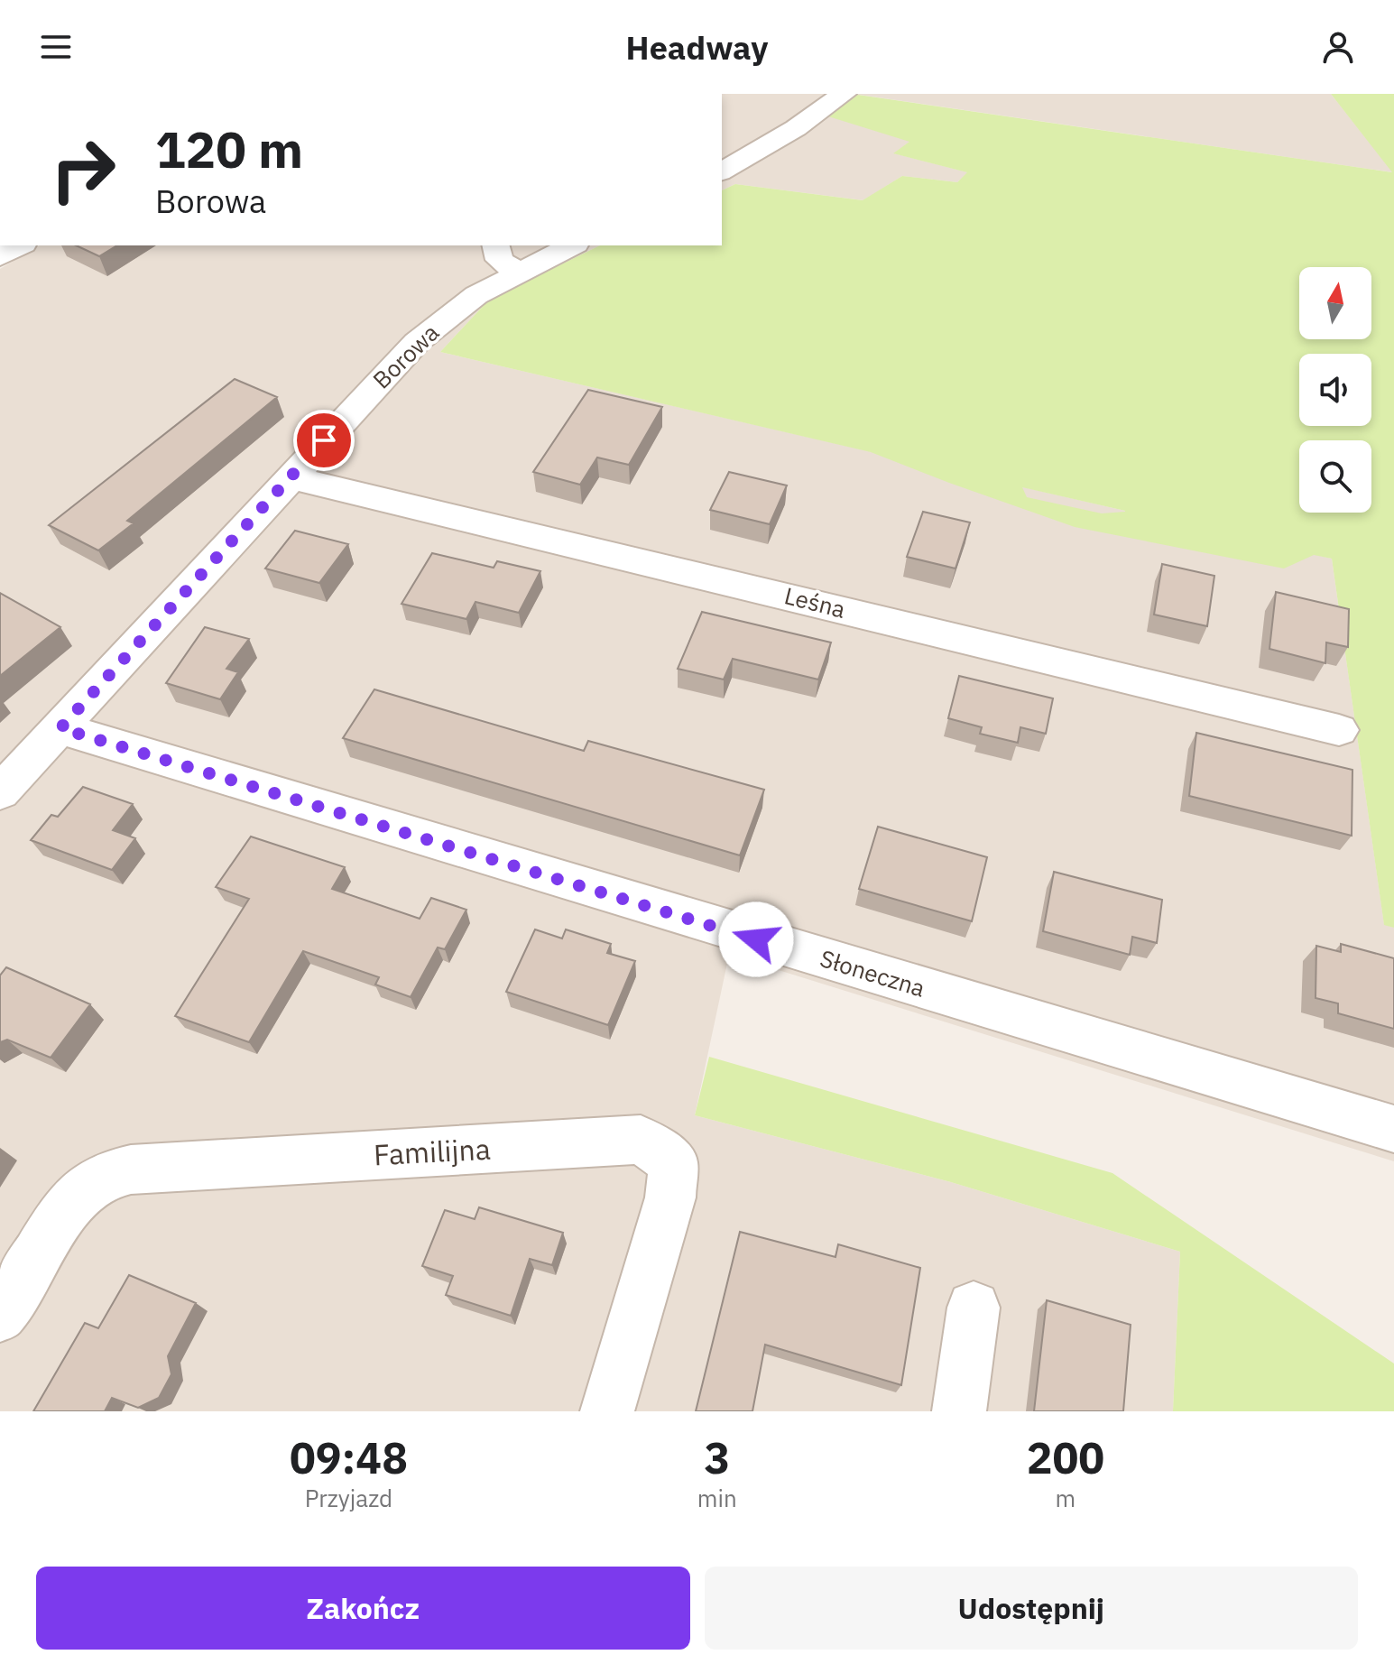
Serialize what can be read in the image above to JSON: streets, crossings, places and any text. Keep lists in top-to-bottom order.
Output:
{
  "streets": {
    "street": [
      "Borowa",
      "Leśna",
      "Słoneczna",
      "Familijna"
    ]
  },
  "crossings": [
    ["Borowa", "Leśna"],
    ["Borowa", "Słoneczna"]
  ],
  "north": "top",
  "page": {
    "header": "Headway",
    "turn": ["120 m", "Borowa"],
    "eta": [
      "09:48",
      "Przyjazd",
      "3",
      "min",
      "200",
      "m"
    ],
    "buttons": ["Zakończ", "Udostępnij"]
  }
}
